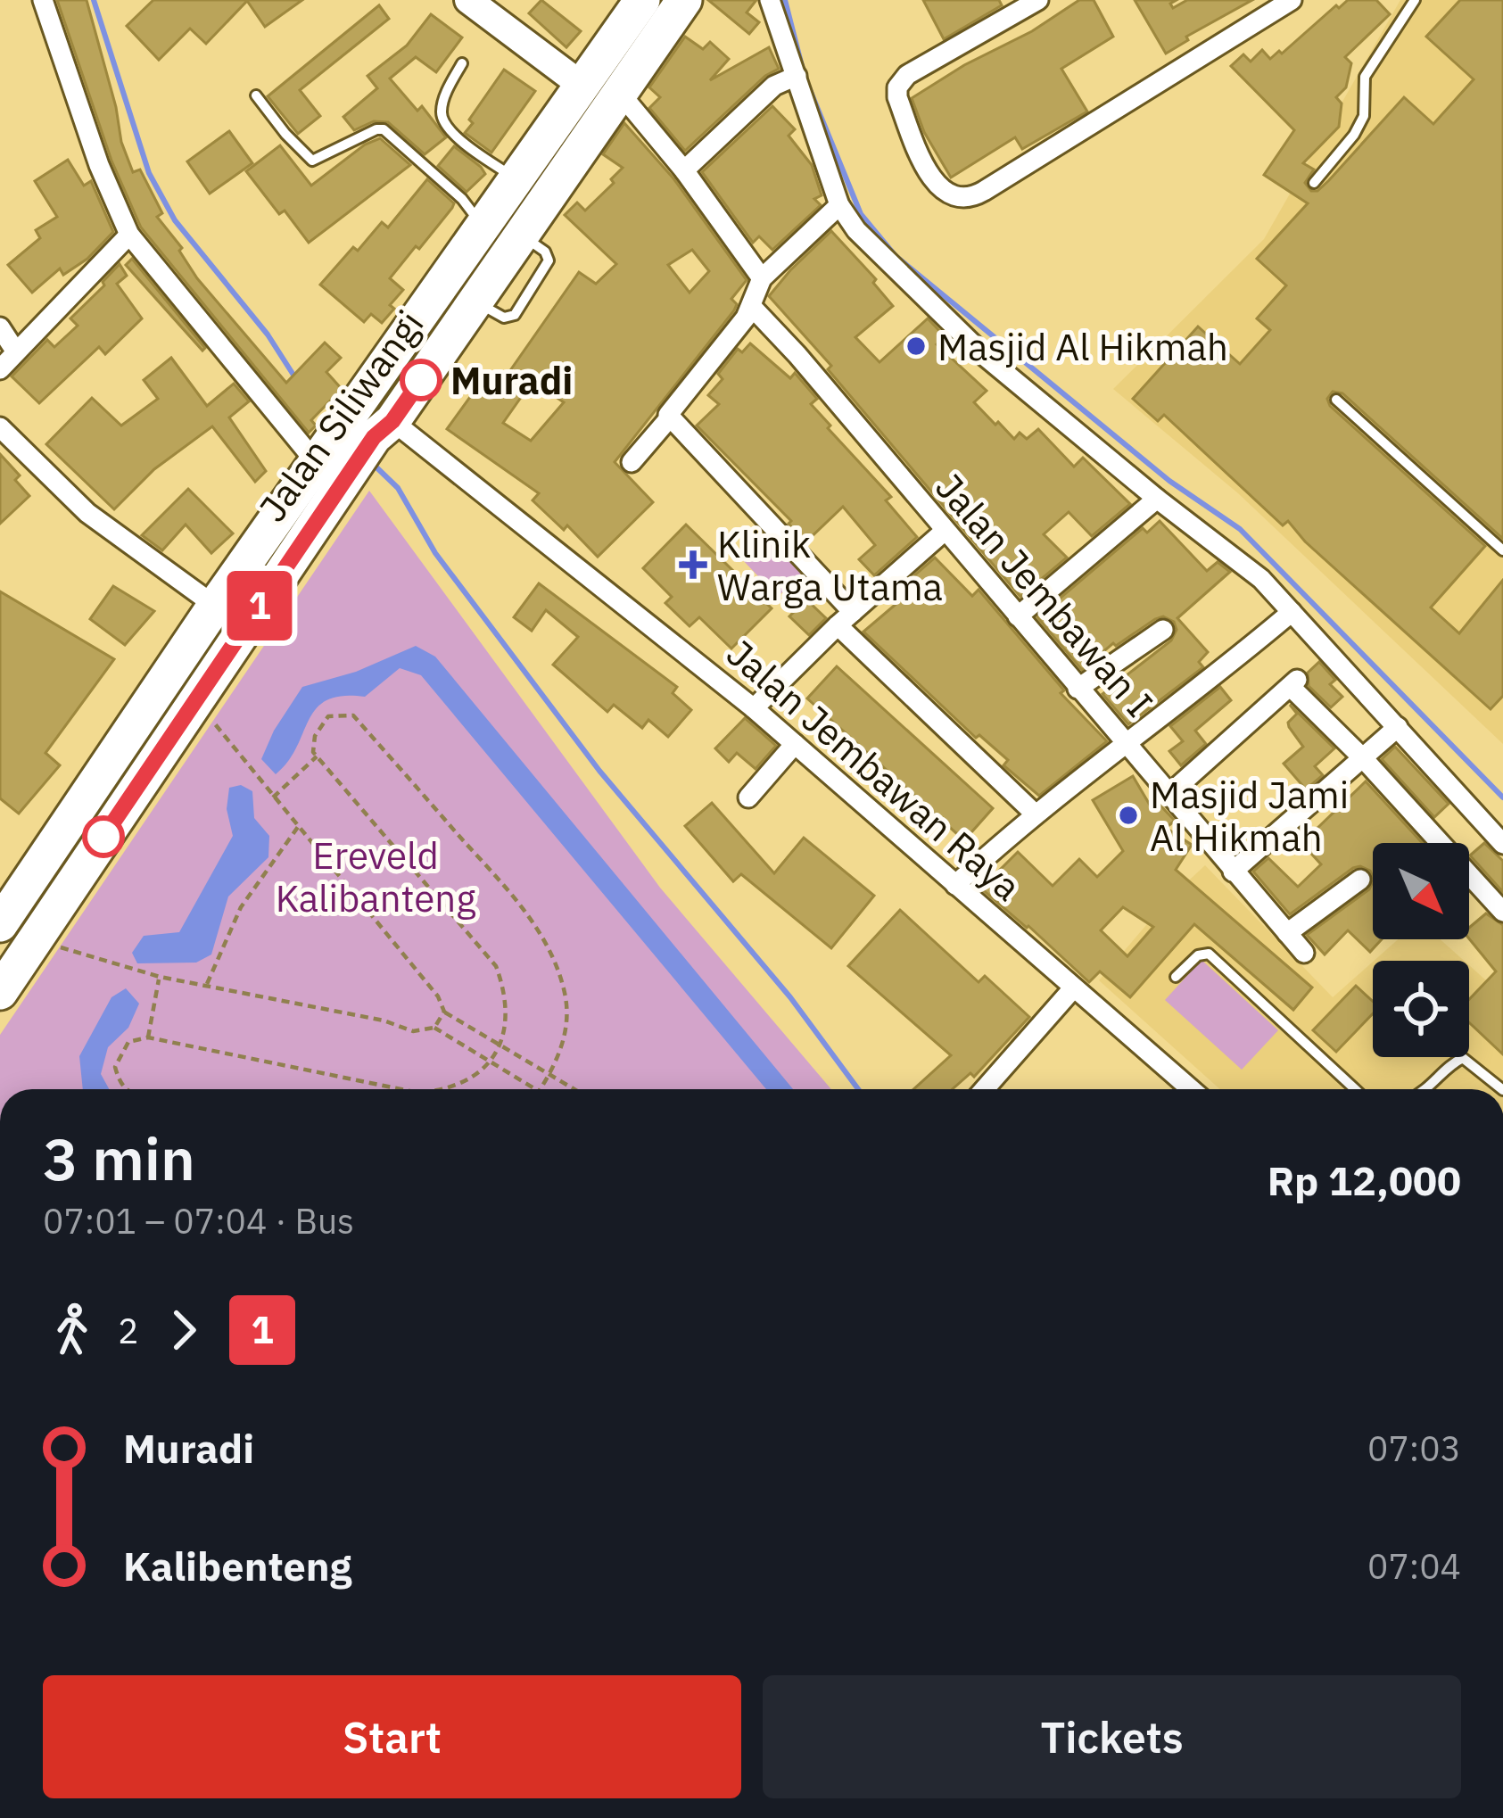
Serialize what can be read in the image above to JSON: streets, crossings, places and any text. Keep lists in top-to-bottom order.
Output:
{
  "streets": {
    "highway": ["Jalan Siliwangi"],
    "street": ["Jalan Jembawan I", "Jalan Jembawan Raya"]
  },
  "crossings": [
    ["Jalan Siliwangi", "Jalan Jembawan Raya"]
  ],
  "parks": ["Ereveld Kalibanteng"],
  "places": {
    "other": ["Masjid Al Hikmah", "Muradi", "Masjid Jami Al Hikmah"],
    "health": ["Klinik Warga Utama"]
  },
  "lines": ["bus line 1"],
  "north": "bottom right",
  "page": {
    "on_map": "1",
    "heading": ["3 min", "07:01 – 07:04 · Bus", "Rp 12,000"],
    "legs": ["2", "1"],
    "list": [
      {
        "name": "Muradi",
        "value": "07:03"
      },
      {
        "name": "Kalibenteng",
        "value": "07:04"
      }
    ],
    "buttons": ["Start", "Tickets"]
  }
}
